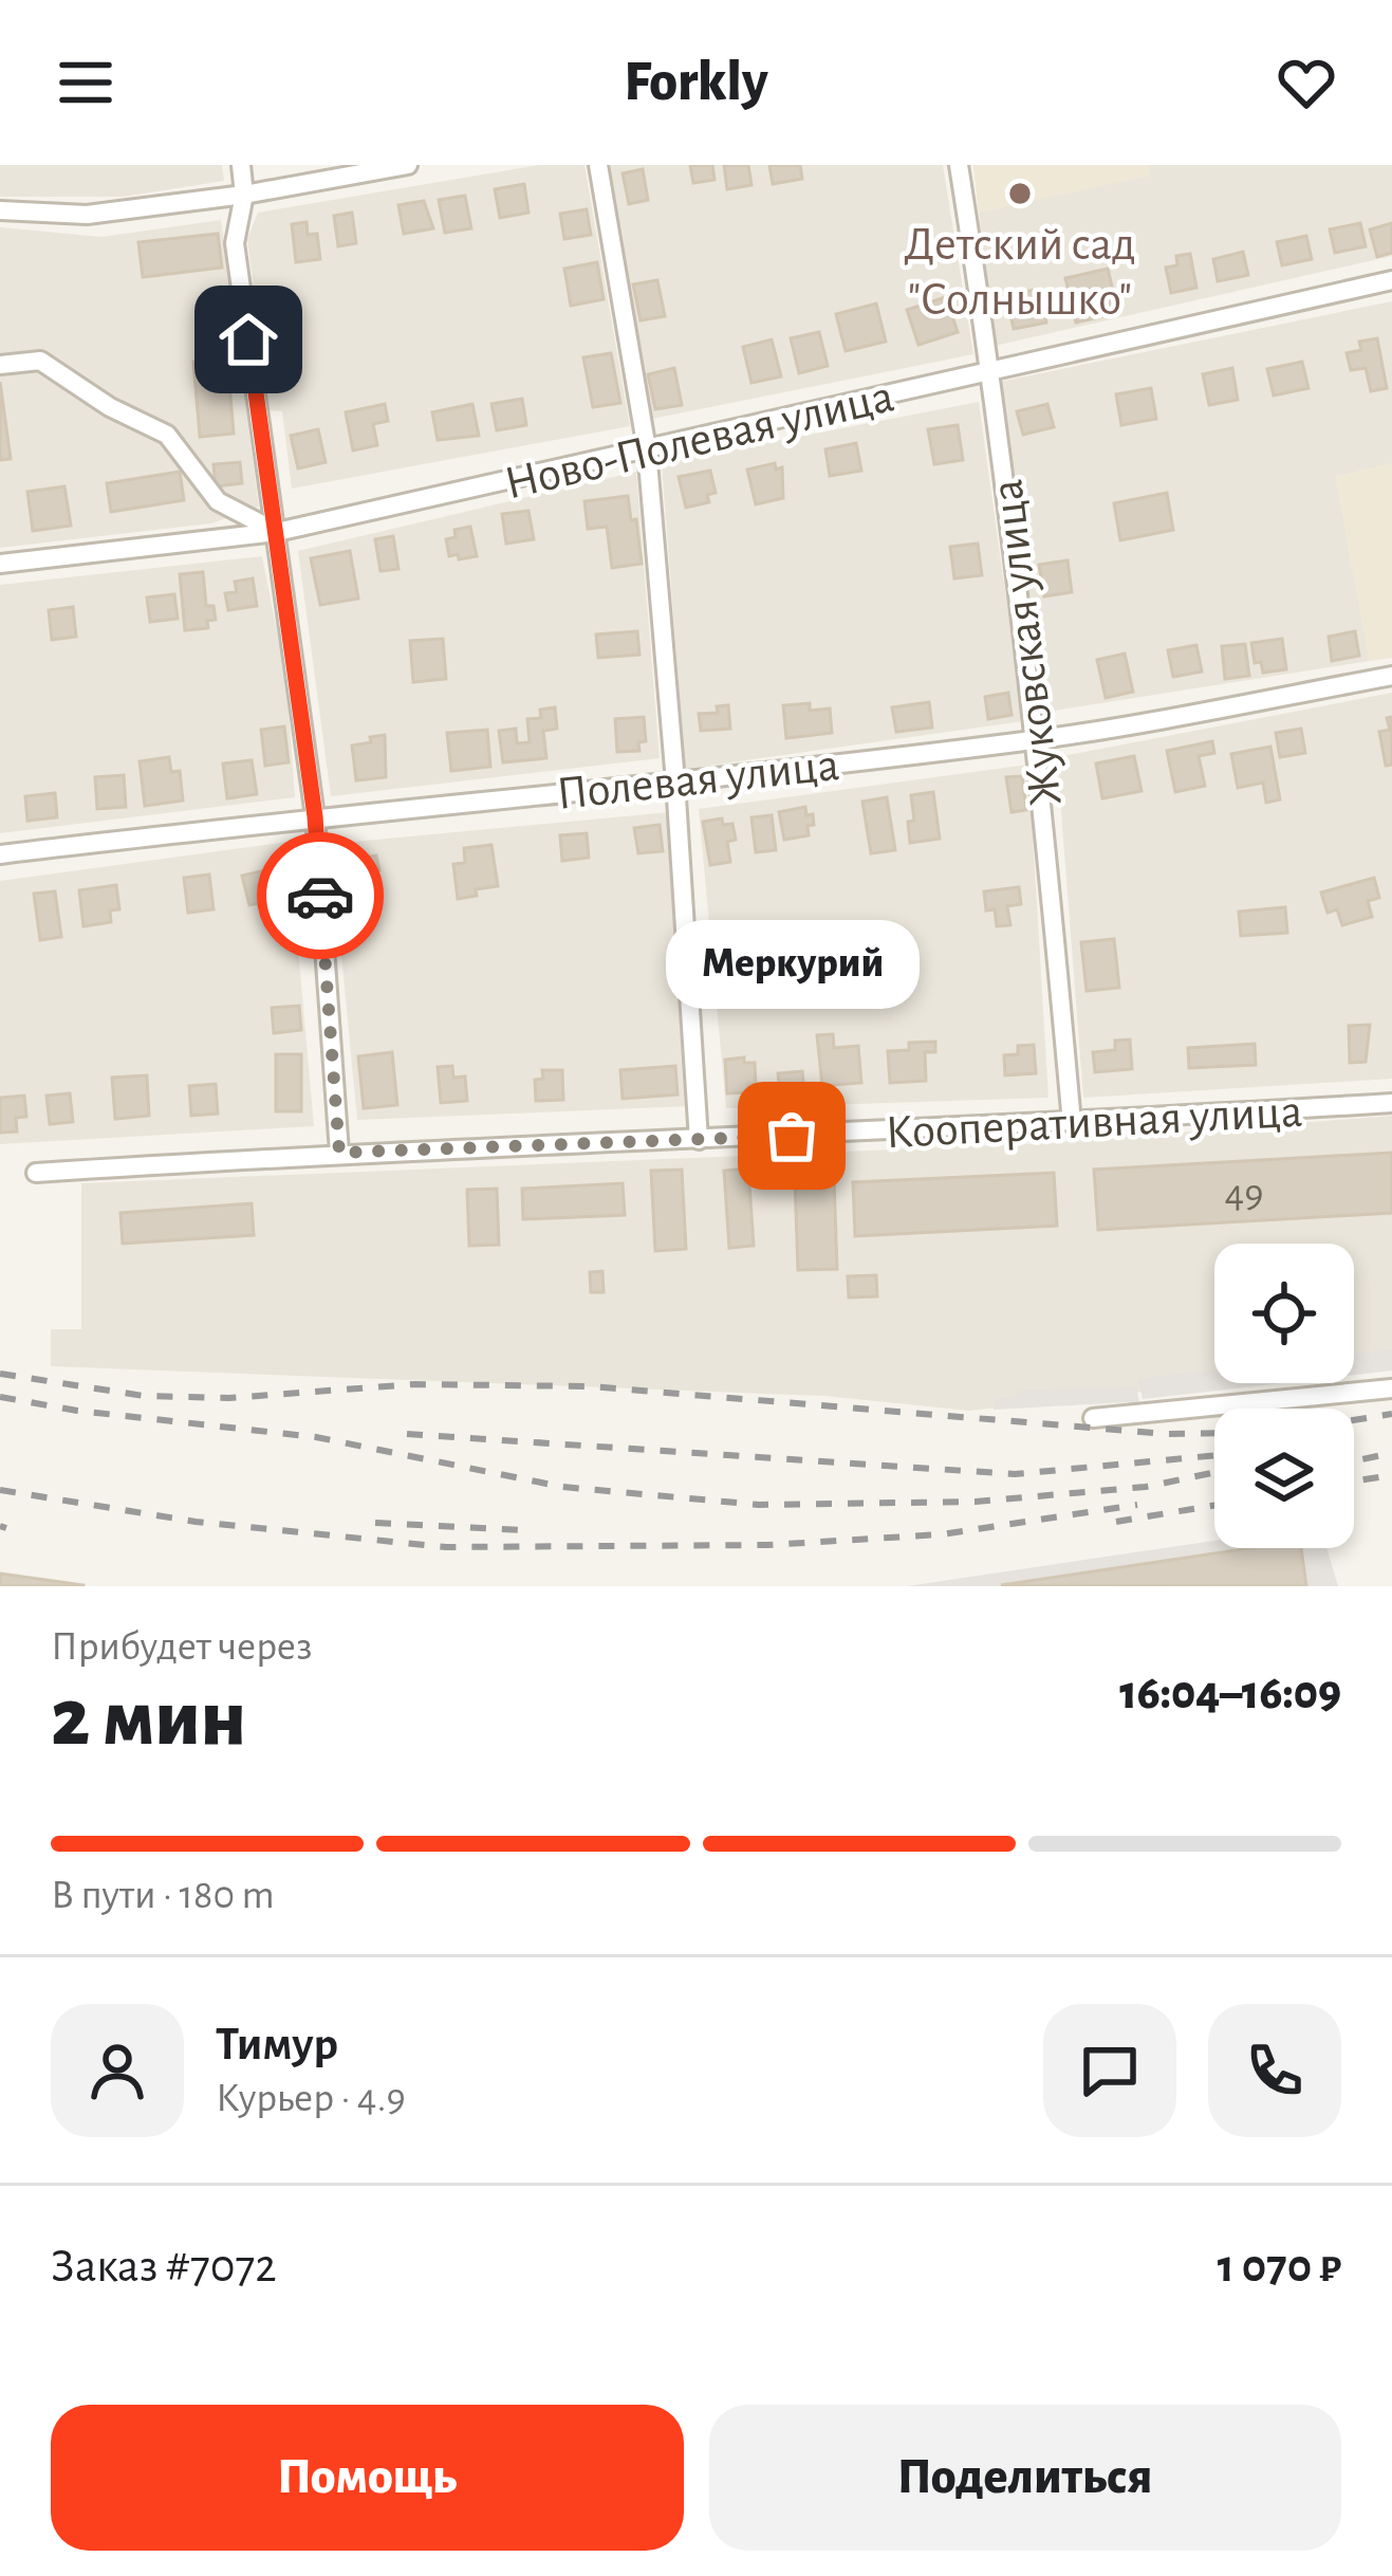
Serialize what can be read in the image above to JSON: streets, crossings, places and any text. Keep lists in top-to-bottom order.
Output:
{
  "streets": {
    "street": [
      "Ново-Полевая улица",
      "Жуковская улица",
      "Полевая улица",
      "Кооперативная улица"
    ]
  },
  "crossings": [
    ["Ново-Полевая улица", "Жуковская улица"],
    ["Жуковская улица", "Полевая улица"],
    ["Жуковская улица", "Кооперативная улица"]
  ],
  "places": ["Детский сад \"Солнышко\"", "Меркурий"],
  "house_numbers": ["49"],
  "page": {
    "header": "Forkly",
    "bubble": "Меркурий",
    "heading": ["2 мин", "Прибудет через", "16:04–16:09"],
    "panel": [
      "Тимур",
      "Курьер · 4.9",
      "Заказ #7072",
      "1 070 ₽"
    ],
    "bar": "В пути · 180 m",
    "buttons": ["Помощь", "Поделиться"]
  }
}
